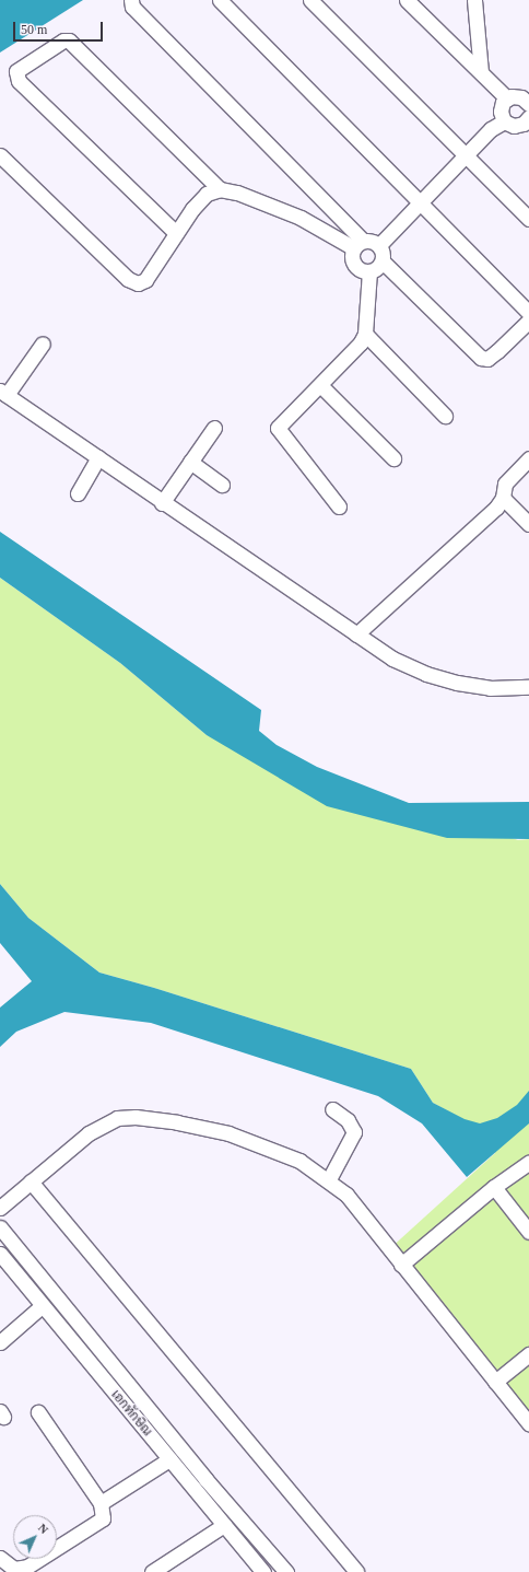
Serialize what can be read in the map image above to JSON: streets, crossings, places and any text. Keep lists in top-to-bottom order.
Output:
{
  "streets": {
    "street": ["เอกทักษิณ"]
  },
  "scale_bar": "50 m",
  "north": "top right"
}
